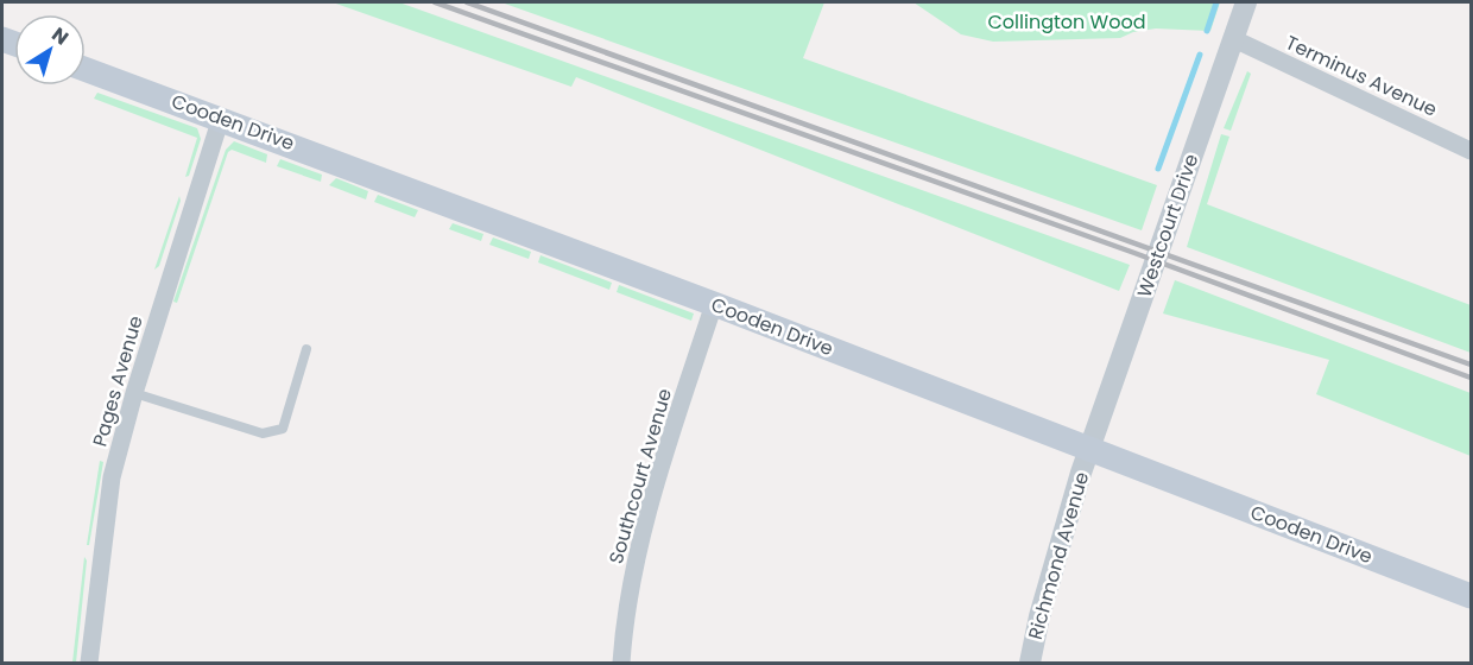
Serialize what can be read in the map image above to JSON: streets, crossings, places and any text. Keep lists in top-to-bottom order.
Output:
{
  "streets": {
    "main road": ["Cooden Drive"],
    "street": [
      "Terminus Avenue",
      "Westcourt Drive",
      "Pages Avenue",
      "Southcourt Avenue",
      "Richmond Avenue"
    ]
  },
  "crossings": [
    ["Terminus Avenue", "Westcourt Drive"],
    ["Cooden Drive", "Westcourt Drive"],
    ["Cooden Drive", "Pages Avenue"],
    ["Cooden Drive", "Southcourt Avenue"],
    ["Cooden Drive", "Richmond Avenue"],
    ["Westcourt Drive", "Richmond Avenue"]
  ],
  "parks": ["Collington Wood"],
  "north": "top right"
}
